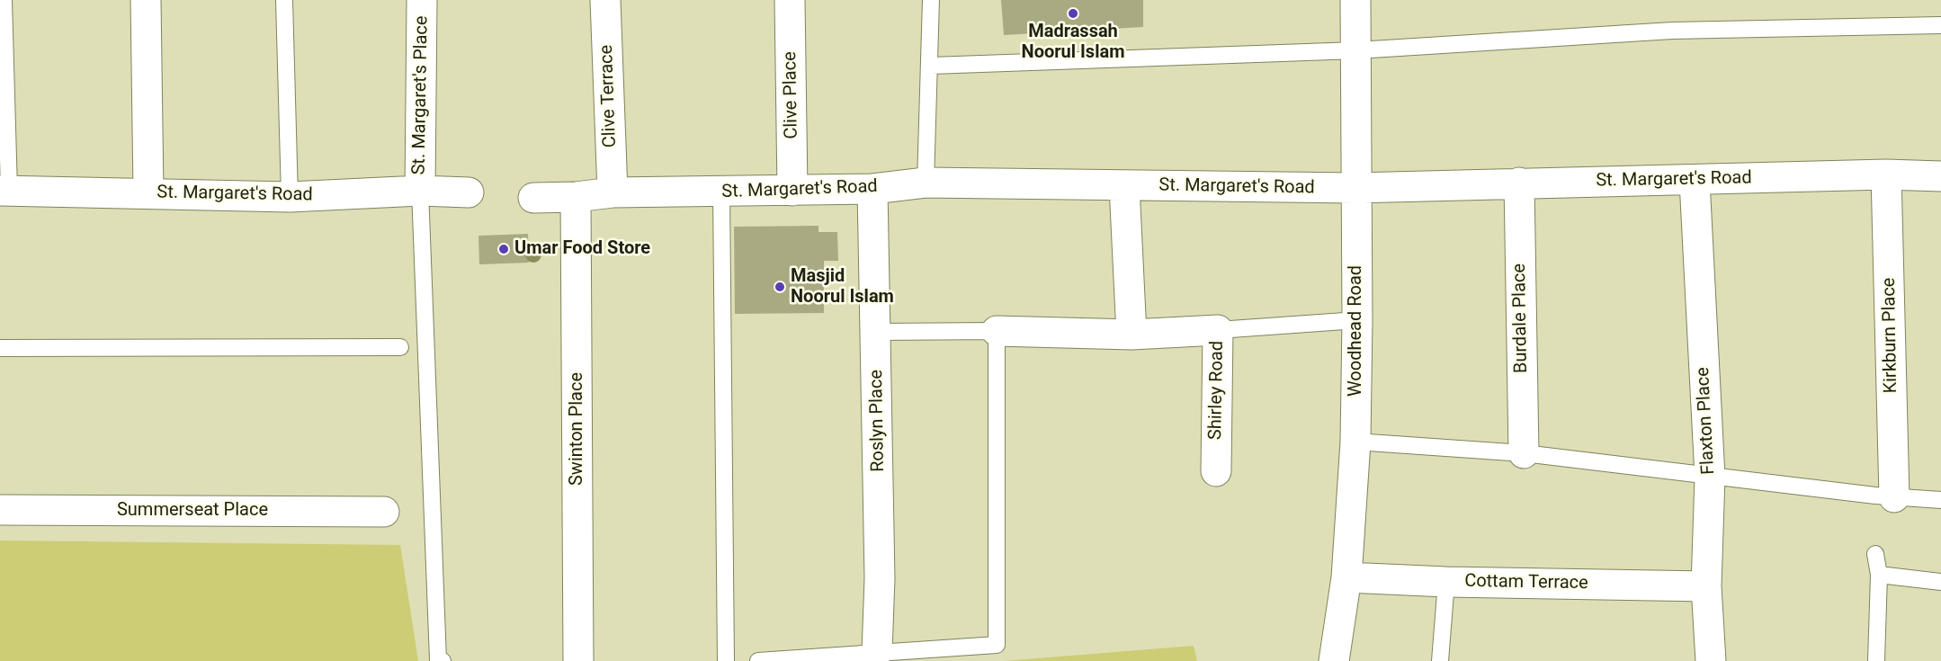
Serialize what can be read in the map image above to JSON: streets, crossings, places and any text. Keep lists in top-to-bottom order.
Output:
{
  "streets": {
    "street": [
      "St. Margaret's Place",
      "Clive Place",
      "Clive Terrace",
      "St. Margaret's Road",
      "Burdale Place",
      "Woodhead Road",
      "Kirkburn Place",
      "Shirley Road",
      "Roslyn Place",
      "Flaxton Place",
      "Swinton Place",
      "Summerseat Place",
      "Cottam Terrace"
    ]
  },
  "crossings": [
    ["St. Margaret's Place", "St. Margaret's Road"],
    ["Clive Place", "St. Margaret's Road"],
    ["Clive Terrace", "St. Margaret's Road"],
    ["St. Margaret's Road", "Burdale Place"],
    ["St. Margaret's Road", "Woodhead Road"],
    ["St. Margaret's Road", "Kirkburn Place"],
    ["St. Margaret's Road", "Roslyn Place"],
    ["St. Margaret's Road", "Flaxton Place"],
    ["St. Margaret's Road", "Swinton Place"],
    ["Woodhead Road", "Cottam Terrace"],
    ["Flaxton Place", "Cottam Terrace"]
  ],
  "places": ["Madrassah Noorul Islam", "Umar Food Store", "Masjid Noorul Islam"]
}
